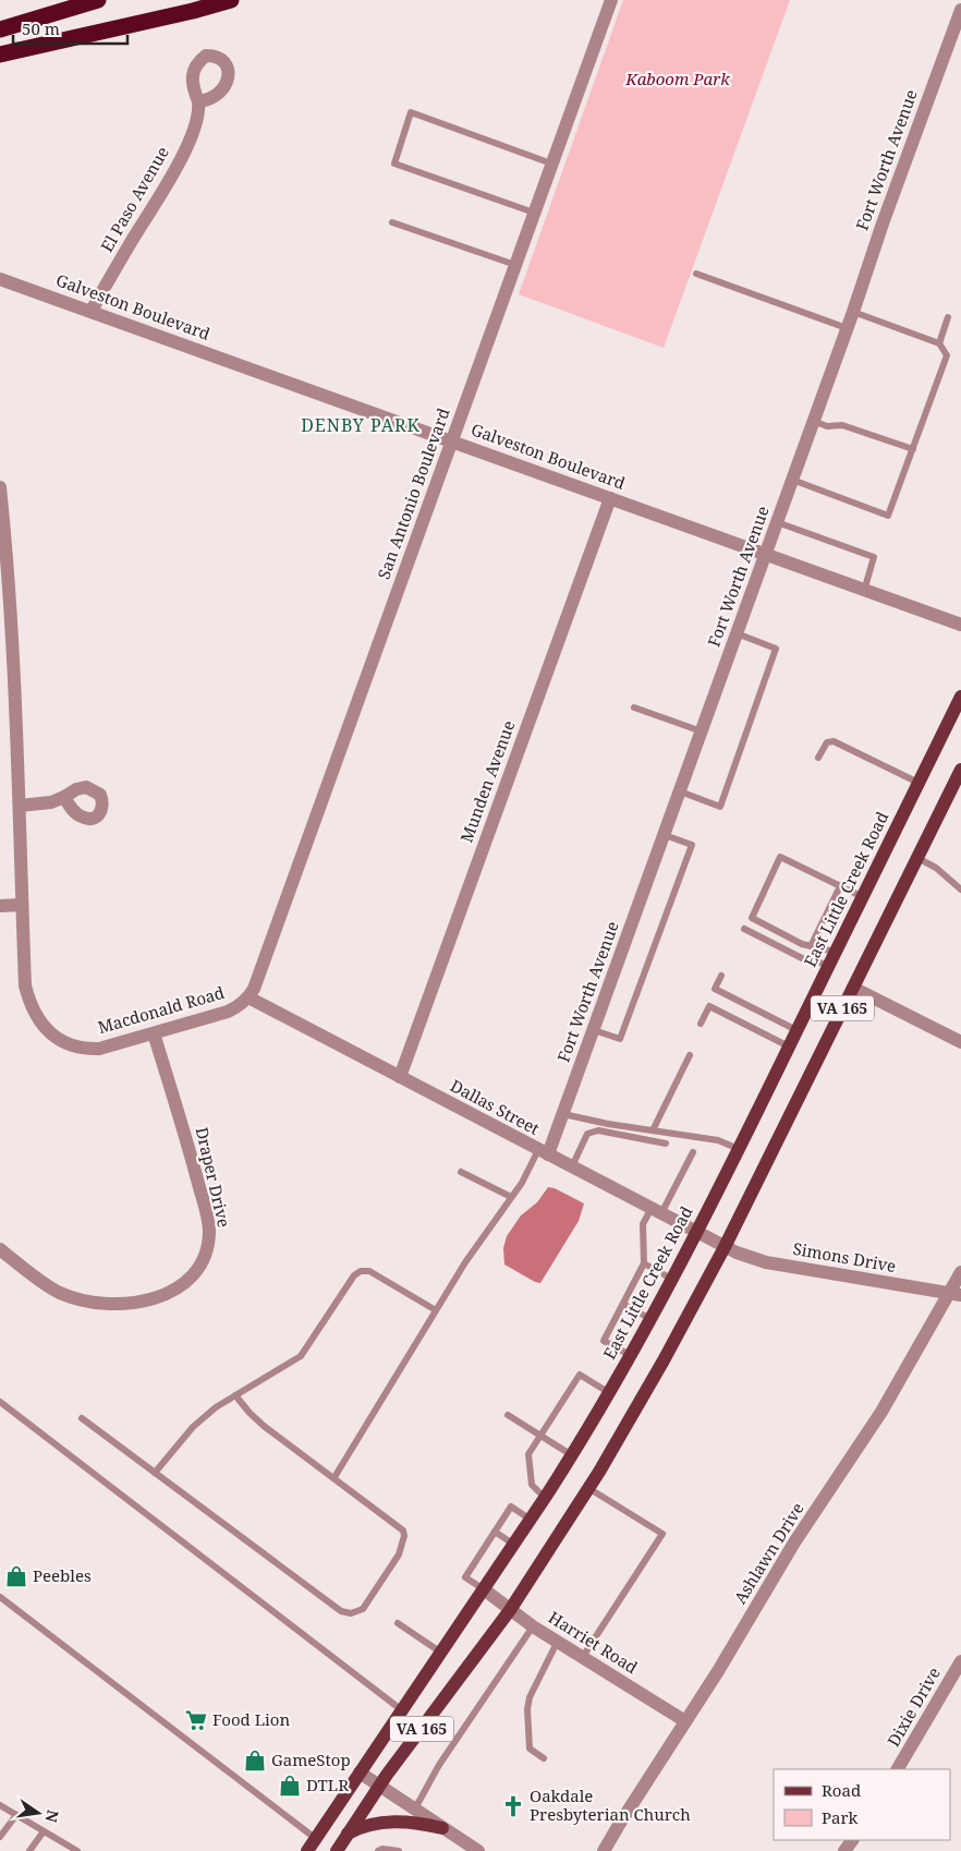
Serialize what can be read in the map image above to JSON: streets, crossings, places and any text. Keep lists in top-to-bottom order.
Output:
{
  "streets": {
    "main road": ["East Little Creek Road", "VA 165"],
    "street": [
      "Fort Worth Avenue",
      "El Paso Avenue",
      "Galveston Boulevard",
      "San Antonio Boulevard",
      "Munden Avenue",
      "Macdonald Road",
      "Dallas Street",
      "Draper Drive",
      "Simons Drive",
      "Ashlawn Drive",
      "Harriet Road",
      "Dixie Drive"
    ]
  },
  "crossings": [
    ["Fort Worth Avenue", "Galveston Boulevard"],
    ["Fort Worth Avenue", "Dallas Street"],
    ["El Paso Avenue", "Galveston Boulevard"],
    ["Galveston Boulevard", "San Antonio Boulevard"],
    ["Galveston Boulevard", "Munden Avenue"],
    ["San Antonio Boulevard", "Macdonald Road"],
    ["San Antonio Boulevard", "Dallas Street"],
    ["Munden Avenue", "Dallas Street"],
    ["East Little Creek Road", "Dallas Street"],
    ["East Little Creek Road", "Harriet Road"],
    ["VA 165", "Dallas Street"],
    ["VA 165", "Simons Drive"],
    ["VA 165", "Harriet Road"],
    ["Macdonald Road", "Dallas Street"],
    ["Macdonald Road", "Draper Drive"],
    ["Dallas Street", "Simons Drive"],
    ["Simons Drive", "Ashlawn Drive"],
    ["Ashlawn Drive", "Harriet Road"]
  ],
  "districts": ["DENBY PARK"],
  "parks": ["Kaboom Park"],
  "places": {
    "shop": ["Peebles", "GameStop", "DTLR"],
    "supermarket": ["Food Lion"],
    "church": ["Oakdale Presbyterian Church"]
  },
  "legend": ["Road", "Park"],
  "scale_bar": "50 m",
  "north": "right"
}
